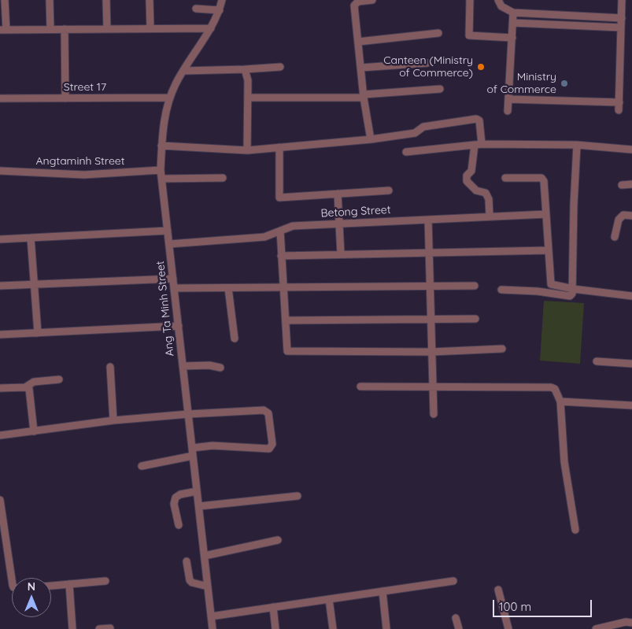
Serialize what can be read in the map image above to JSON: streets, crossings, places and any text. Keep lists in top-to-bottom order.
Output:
{
  "streets": {
    "street": [
      "Street 17",
      "Angtaminh Street",
      "Betong Street",
      "Ang Ta Minh Street"
    ]
  },
  "crossings": [
    ["Street 17", "Ang Ta Minh Street"],
    ["Angtaminh Street", "Ang Ta Minh Street"],
    ["Betong Street", "Ang Ta Minh Street"]
  ],
  "places": ["Canteen (Ministry of Commerce)", "Ministry of Commerce"],
  "scale_bar": "100 m",
  "north": "top"
}
